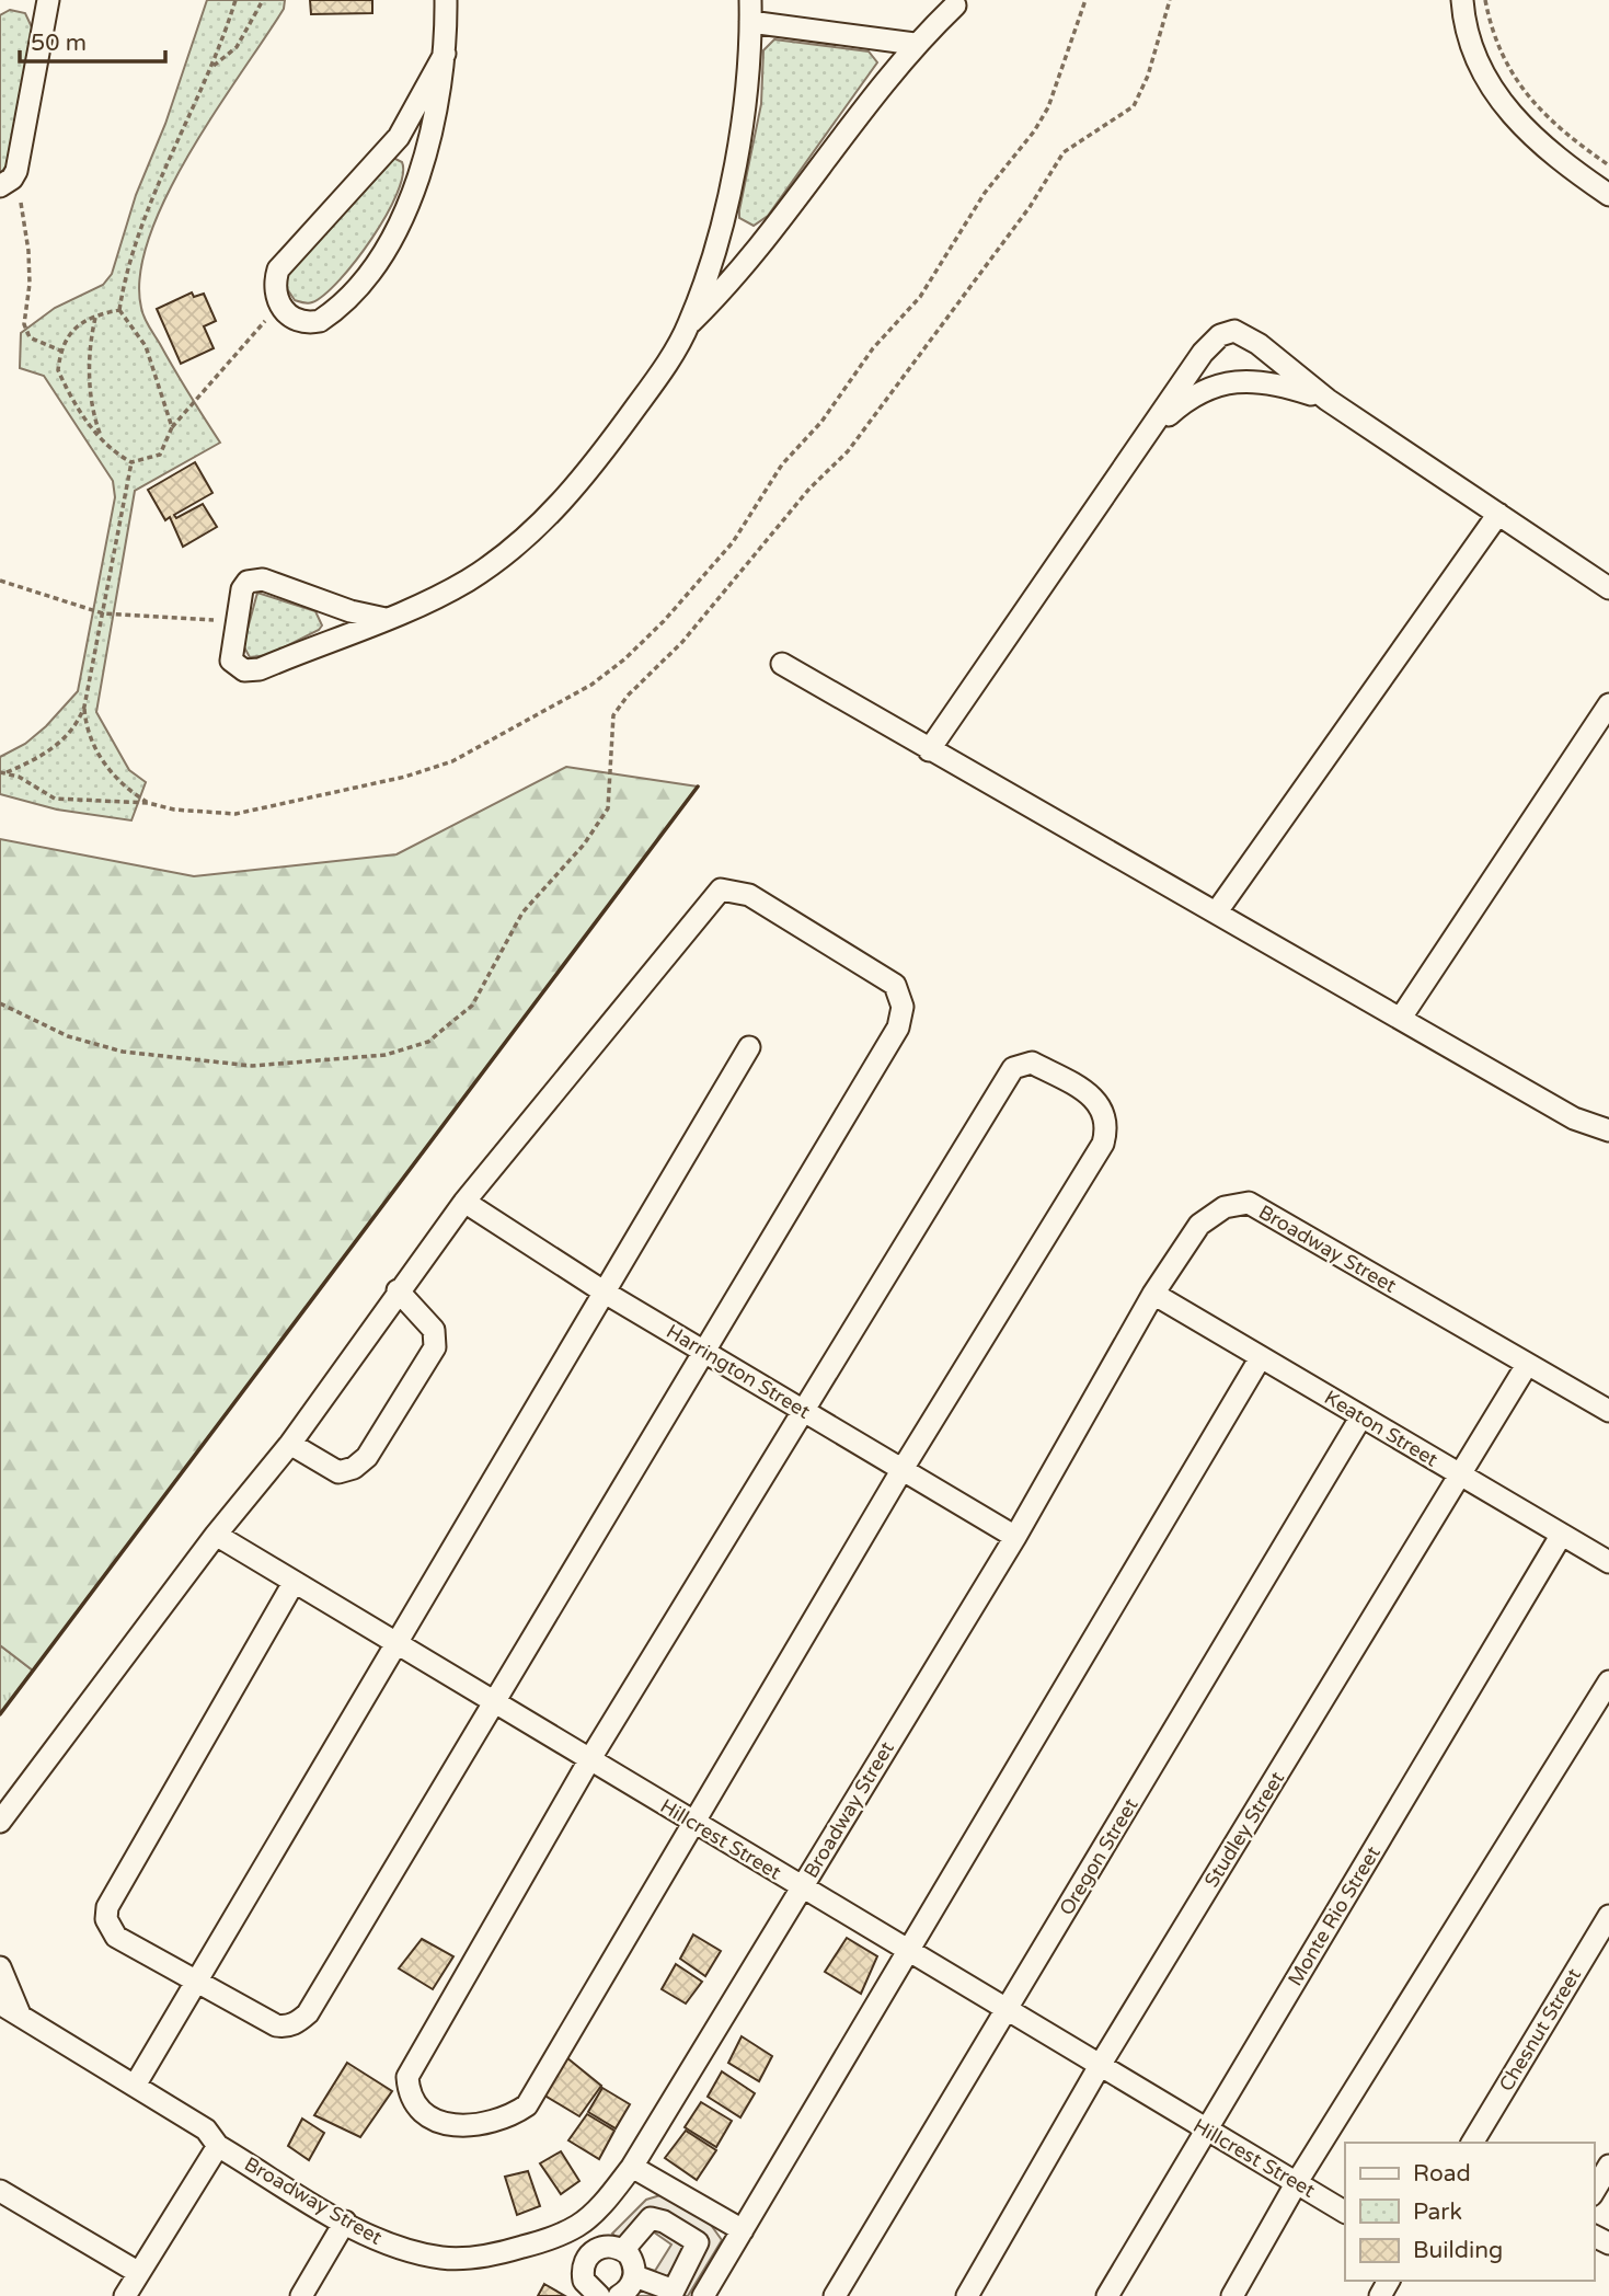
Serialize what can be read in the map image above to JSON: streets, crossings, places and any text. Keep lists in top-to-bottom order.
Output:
{
  "streets": {
    "street": [
      "Broadway Street",
      "Harrington Street",
      "Keaton Street",
      "Studley Street",
      "Hillcrest Street",
      "Oregon Street",
      "Monte Rio Street",
      "Chesnut Street"
    ]
  },
  "crossings": [
    ["Broadway Street", "Harrington Street"],
    ["Broadway Street", "Keaton Street"],
    ["Broadway Street", "Studley Street"],
    ["Broadway Street", "Hillcrest Street"],
    ["Keaton Street", "Studley Street"],
    ["Keaton Street", "Oregon Street"],
    ["Keaton Street", "Monte Rio Street"],
    ["Studley Street", "Hillcrest Street"],
    ["Hillcrest Street", "Oregon Street"],
    ["Hillcrest Street", "Monte Rio Street"]
  ],
  "legend": ["Road", "Park", "Building"],
  "scale_bar": "50 m"
}
